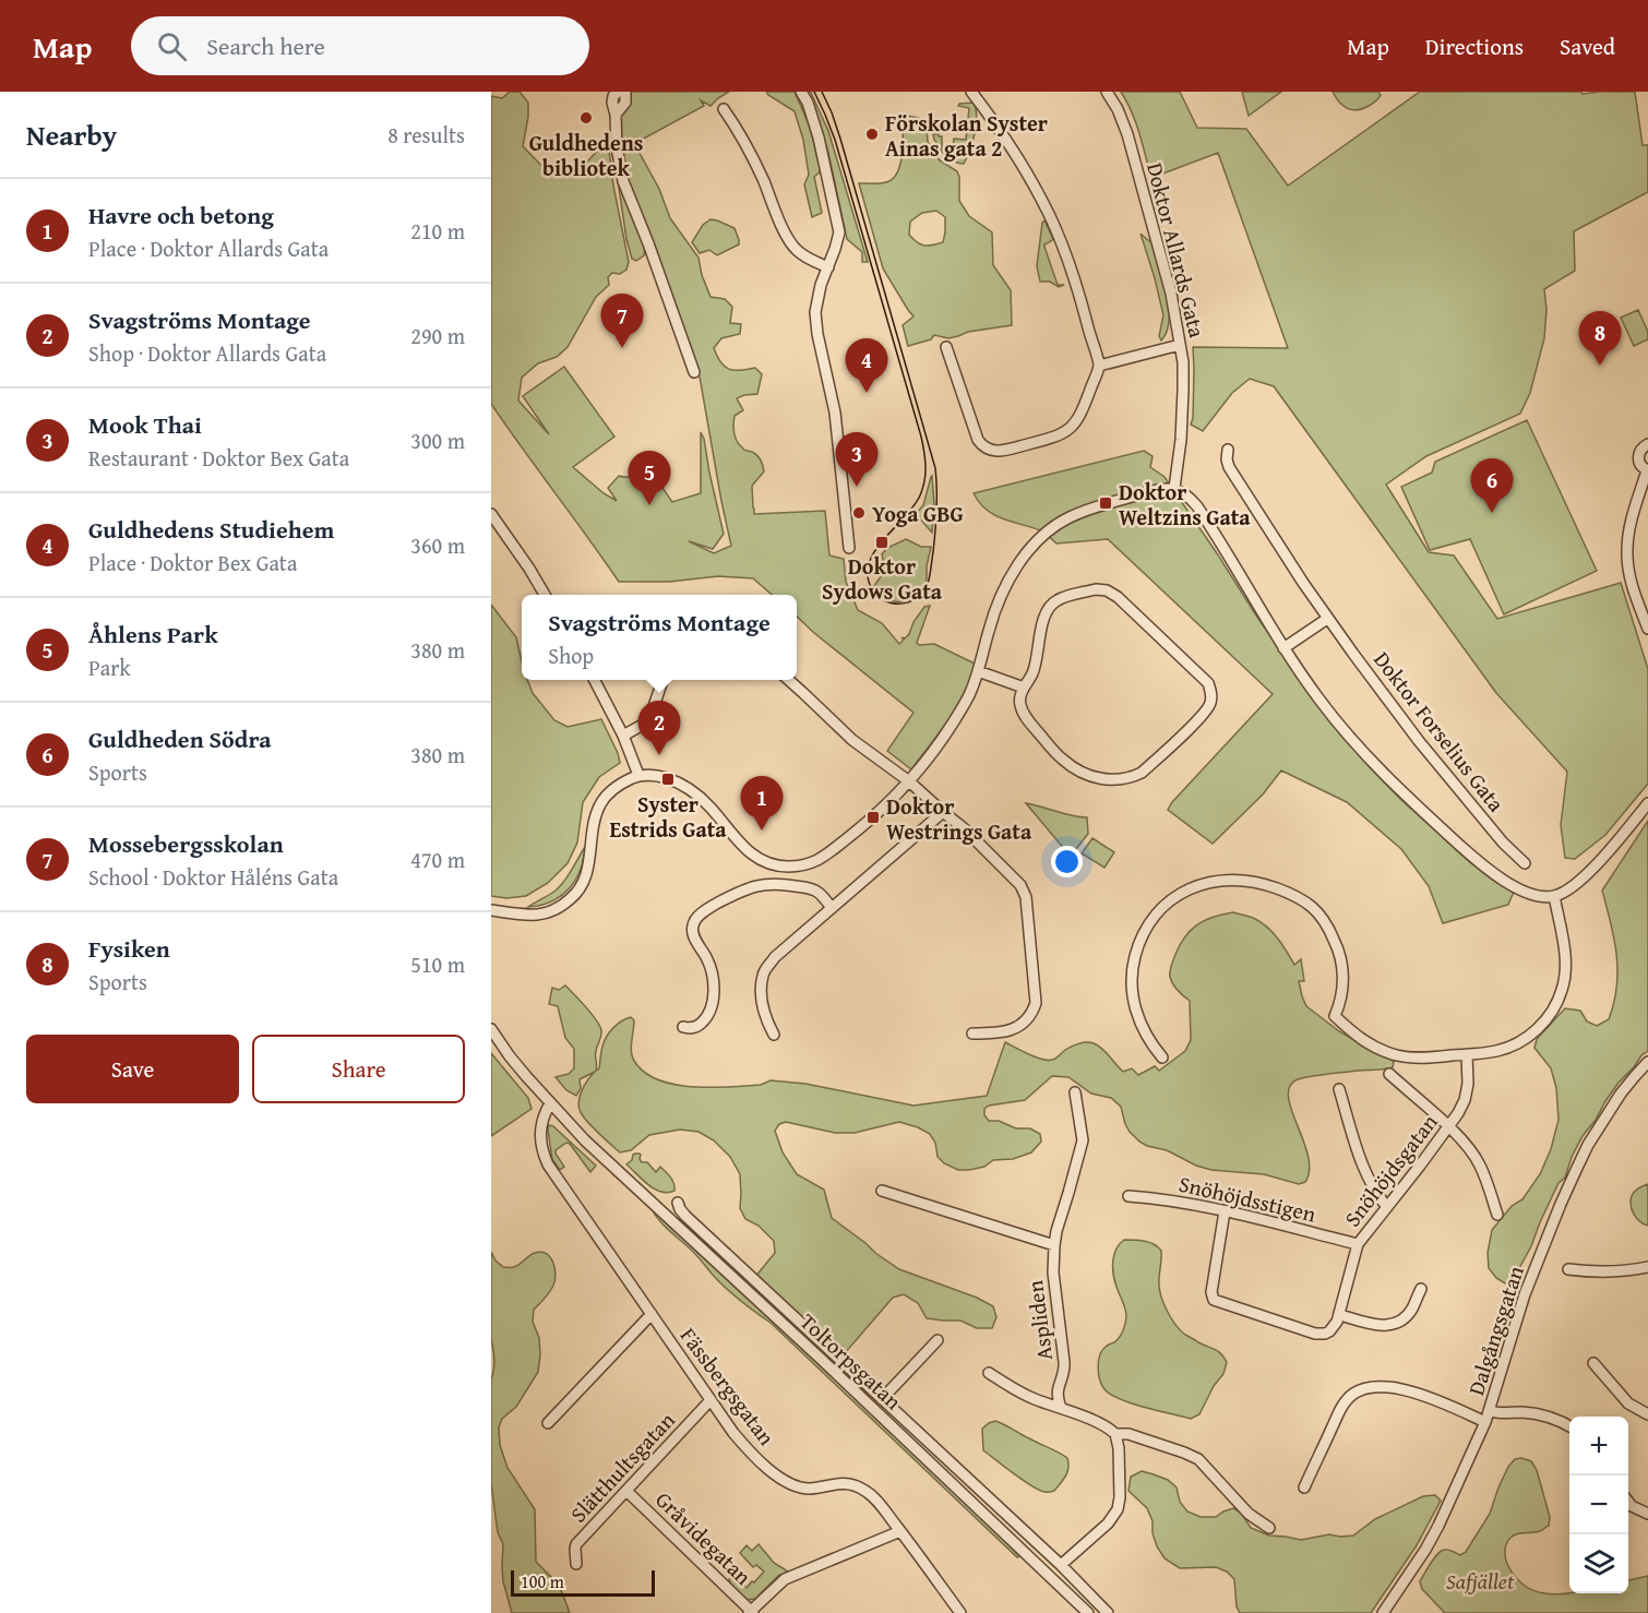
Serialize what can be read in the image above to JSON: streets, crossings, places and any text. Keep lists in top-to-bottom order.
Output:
{
  "streets": {
    "street": [
      "Doktor Allards Gata",
      "Doktor Forselius Gata",
      "Snöhöjdsgatan",
      "Snöhöjdsstigen",
      "Aspliden",
      "Dalgångsgatan",
      "Toltorpsgatan",
      "Fässbergsgatan",
      "Slätthultsgatan",
      "Gråvidegatan"
    ]
  },
  "crossings": [
    ["Snöhöjdsgatan", "Snöhöjdsstigen"],
    ["Toltorpsgatan", "Fässbergsgatan"],
    ["Fässbergsgatan", "Slätthultsgatan"],
    ["Slätthultsgatan", "Gråvidegatan"]
  ],
  "parks": ["Safjället"],
  "places": {
    "other": ["Guldhedens bibliotek", "Förskolan Syster Ainas gata 2", "Yoga GBG"],
    "transit": [
      "Doktor Weltzins Gata",
      "Doktor Sydows Gata",
      "Syster Estrids Gata",
      "Doktor Westrings Gata"
    ]
  },
  "scale_bar": "100 m",
  "page": {
    "header": "Map",
    "search": "Search here",
    "nav": ["Map", "Directions", "Saved"],
    "heading": ["Nearby", "8 results"],
    "list": [
      {
        "mark": "1",
        "name": "Havre och betong",
        "note": "Place · Doktor Allards Gata",
        "value": "210 m"
      },
      {
        "mark": "2",
        "name": "Svagströms Montage",
        "note": "Shop · Doktor Allards Gata",
        "value": "290 m"
      },
      {
        "mark": "3",
        "name": "Mook Thai",
        "note": "Restaurant · Doktor Bex Gata",
        "value": "300 m"
      },
      {
        "mark": "4",
        "name": "Guldhedens Studiehem",
        "note": "Place · Doktor Bex Gata",
        "value": "360 m"
      },
      {
        "mark": "5",
        "name": "Åhlens Park",
        "note": "Park",
        "value": "380 m"
      },
      {
        "mark": "6",
        "name": "Guldheden Södra",
        "note": "Sports",
        "value": "380 m"
      },
      {
        "mark": "7",
        "name": "Mossebergsskolan",
        "note": "School · Doktor Håléns Gata",
        "value": "470 m"
      },
      {
        "mark": "8",
        "name": "Fysiken",
        "note": "Sports",
        "value": "510 m"
      }
    ],
    "pins": [
      "7",
      "8",
      "4",
      "3",
      "5",
      "6",
      "2",
      "1"
    ],
    "popup": ["Svagströms Montage", "Shop"],
    "buttons": ["Save", "Share"],
    "map_buttons": ["+", "−"],
    "scale": "100 m"
  }
}
